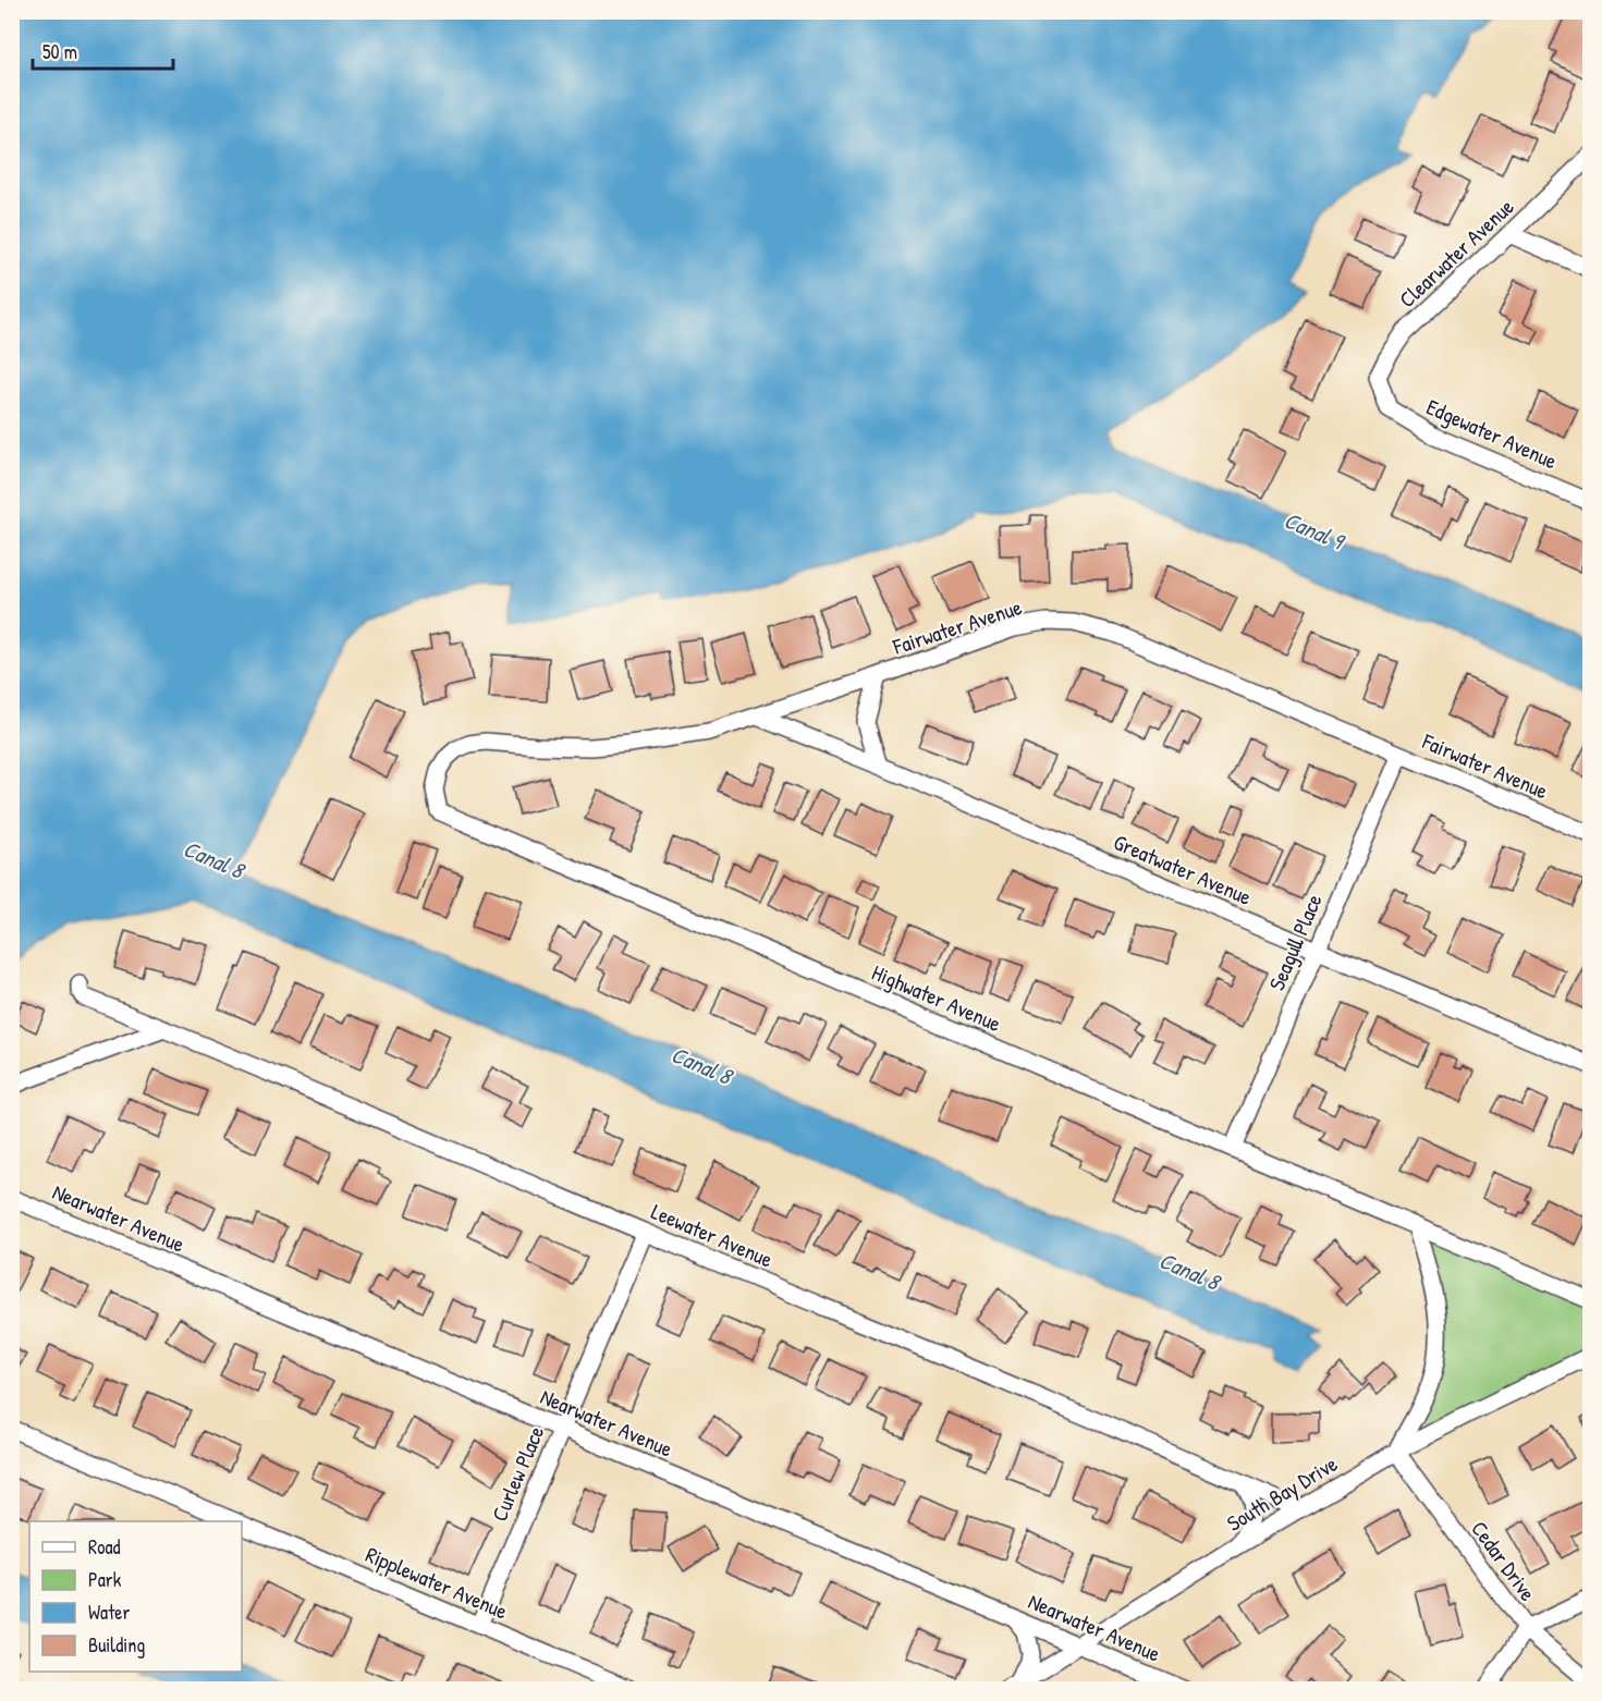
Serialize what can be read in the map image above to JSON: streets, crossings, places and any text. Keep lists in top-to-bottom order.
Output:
{
  "streets": {
    "street": [
      "Clearwater Avenue",
      "Edgewater Avenue",
      "Fairwater Avenue",
      "Greatwater Avenue",
      "Seagull Place",
      "Highwater Avenue",
      "Nearwater Avenue",
      "Leewater Avenue",
      "Curlew Place",
      "South Bay Drive",
      "Cedar Drive",
      "Ripplewater Avenue"
    ]
  },
  "crossings": [
    ["Clearwater Avenue", "Edgewater Avenue"],
    ["Fairwater Avenue", "Greatwater Avenue"],
    ["Fairwater Avenue", "Seagull Place"],
    ["Fairwater Avenue", "Highwater Avenue"],
    ["Greatwater Avenue", "Seagull Place"],
    ["Seagull Place", "Highwater Avenue"],
    ["Nearwater Avenue", "Curlew Place"],
    ["Nearwater Avenue", "South Bay Drive"],
    ["Leewater Avenue", "Curlew Place"],
    ["Leewater Avenue", "South Bay Drive"],
    ["Curlew Place", "Ripplewater Avenue"],
    ["South Bay Drive", "Cedar Drive"]
  ],
  "water": ["Canal 9", "Canal 8"],
  "legend": [
    "Road",
    "Park",
    "Water",
    "Building"
  ],
  "scale_bar": "50 m"
}
